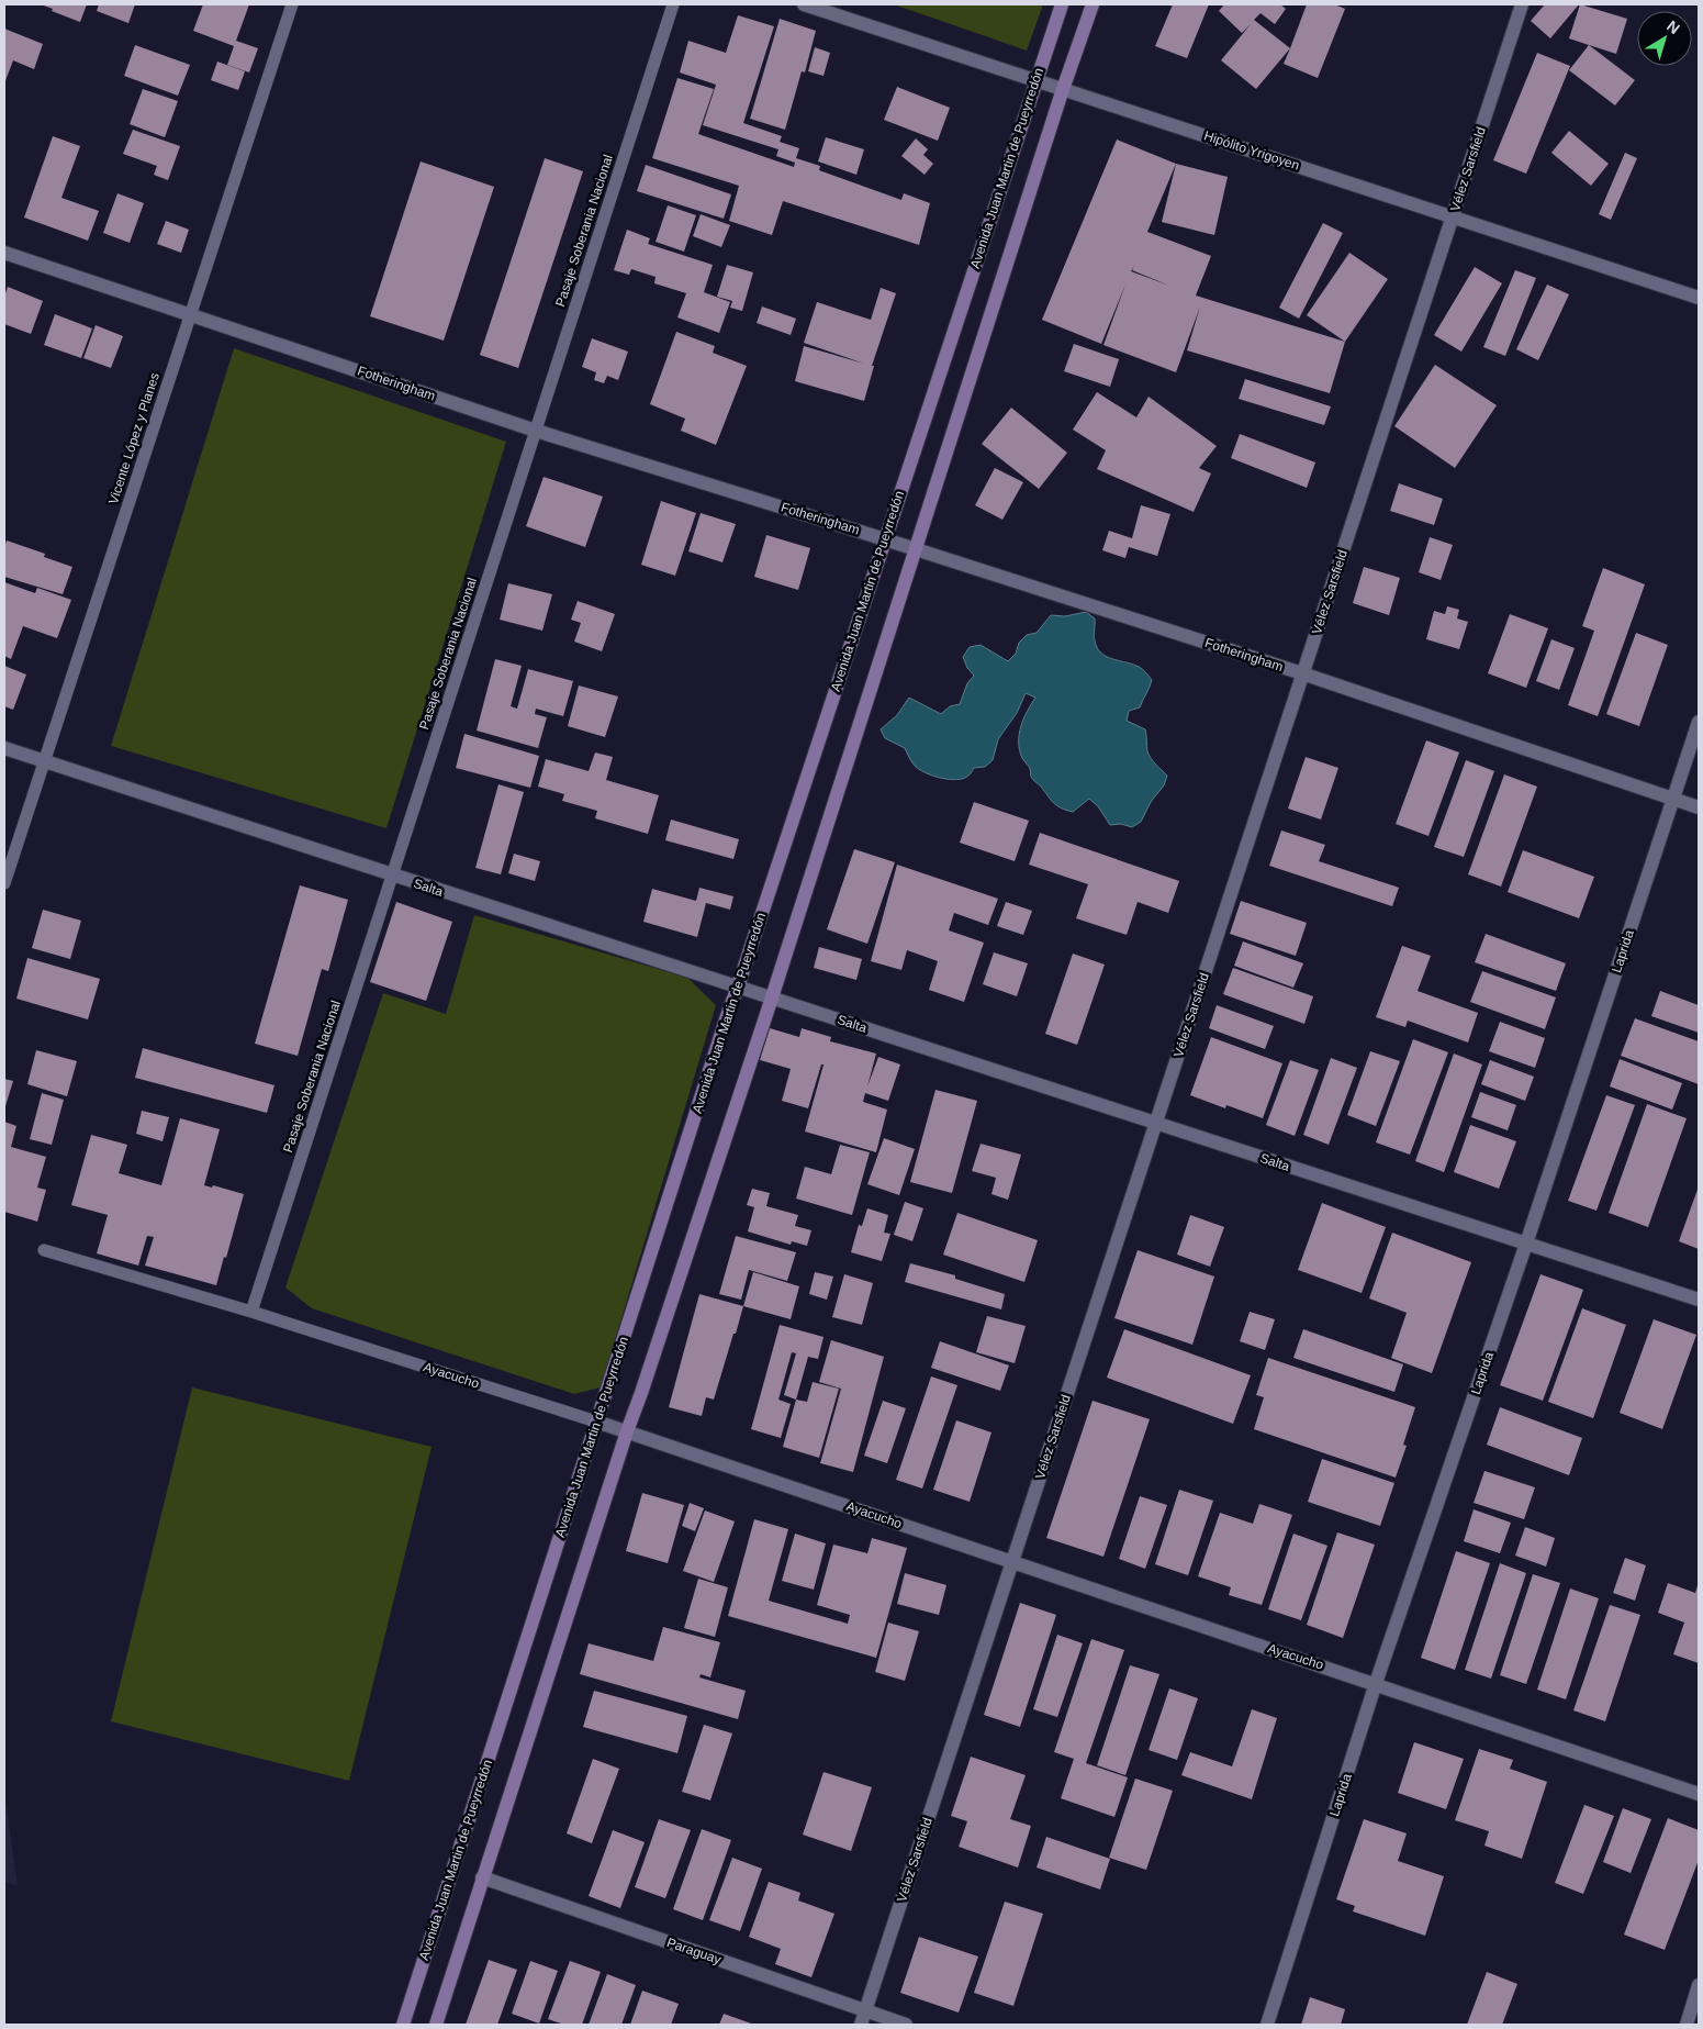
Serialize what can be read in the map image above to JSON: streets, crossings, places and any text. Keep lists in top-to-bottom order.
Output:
{
  "streets": {
    "main road": ["Avenida Juan Martin de Pueyrredón"],
    "street": [
      "Hipólito Yrigoyen",
      "Vélez Sarsfield",
      "Fotheringham",
      "Salta",
      "Laprida",
      "Ayacucho",
      "Paraguay"
    ],
    "lane": ["Pasaje Soberania Nacional", "Vicente López y Planes"]
  },
  "crossings": [
    ["Hipólito Yrigoyen", "Avenida Juan Martin de Pueyrredón"],
    ["Hipólito Yrigoyen", "Vélez Sarsfield"],
    ["Avenida Juan Martin de Pueyrredón", "Fotheringham"],
    ["Avenida Juan Martin de Pueyrredón", "Salta"],
    ["Avenida Juan Martin de Pueyrredón", "Ayacucho"],
    ["Vélez Sarsfield", "Fotheringham"],
    ["Vélez Sarsfield", "Salta"],
    ["Vélez Sarsfield", "Ayacucho"],
    ["Vélez Sarsfield", "Paraguay"],
    ["Pasaje Soberania Nacional", "Fotheringham"],
    ["Pasaje Soberania Nacional", "Salta"],
    ["Pasaje Soberania Nacional", "Ayacucho"],
    ["Fotheringham", "Vicente López y Planes"],
    ["Fotheringham", "Laprida"],
    ["Vicente López y Planes", "Salta"],
    ["Salta", "Laprida"],
    ["Laprida", "Ayacucho"]
  ],
  "north": "top right"
}
